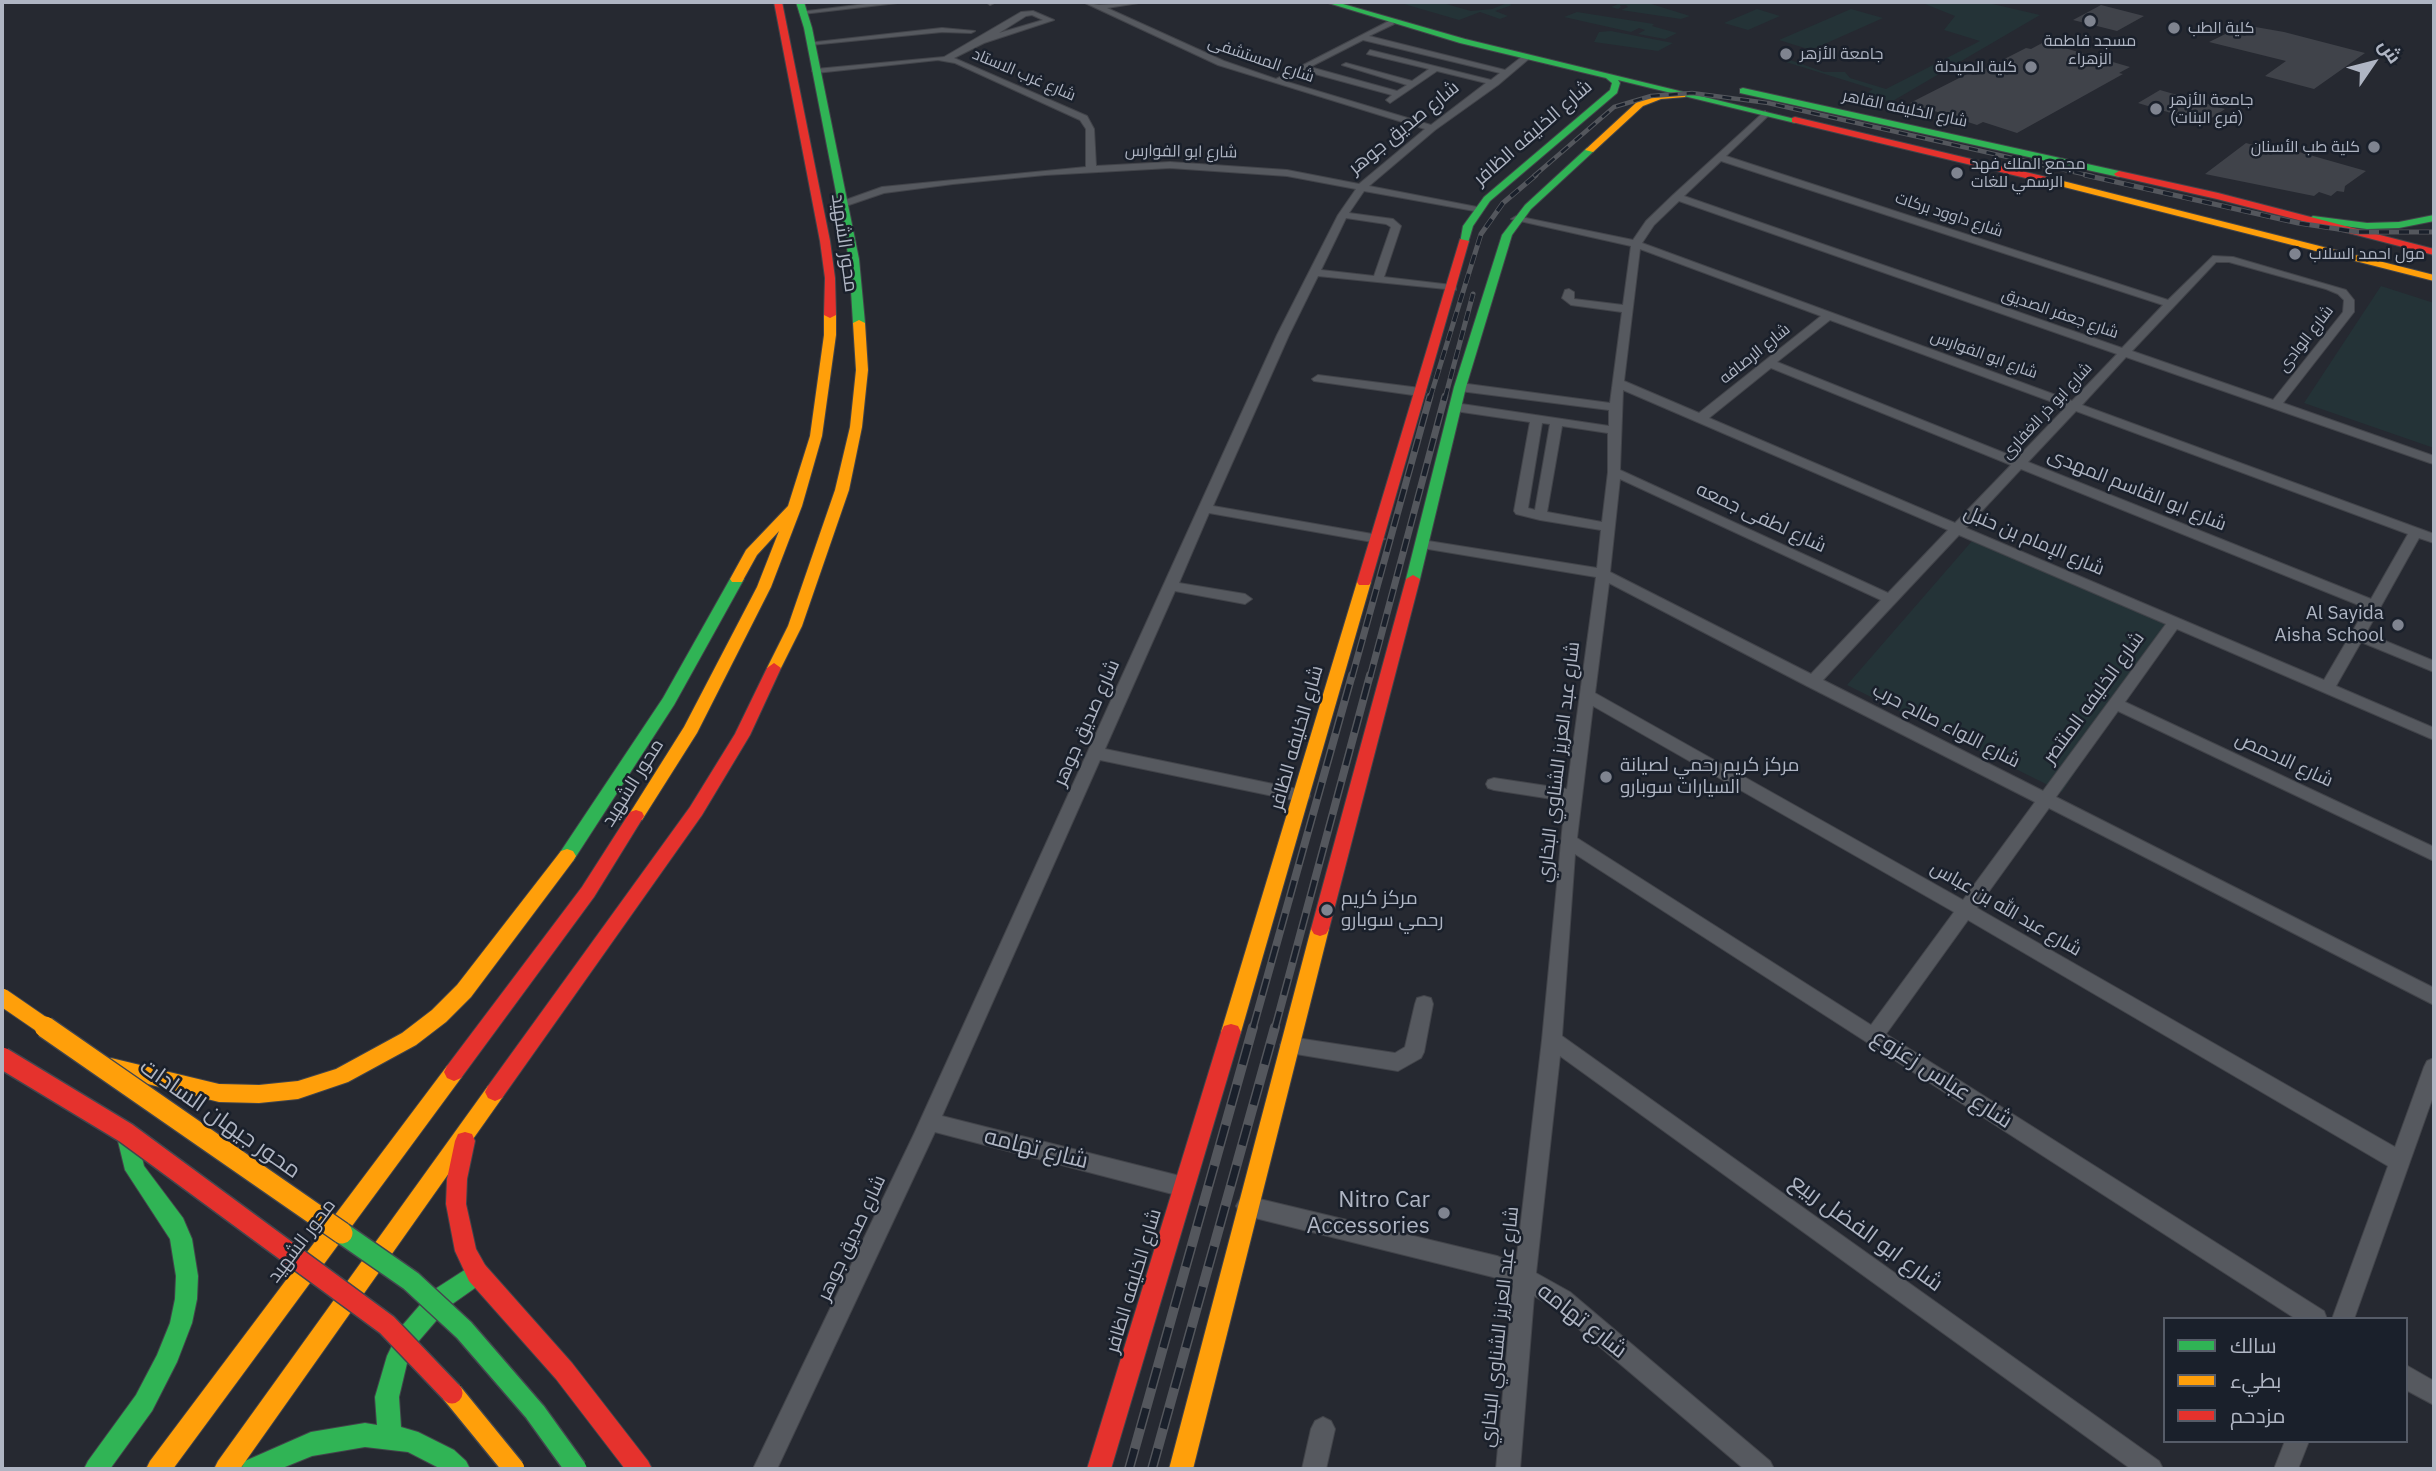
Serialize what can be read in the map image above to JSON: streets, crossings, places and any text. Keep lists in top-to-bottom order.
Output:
{
  "streets": {
    "main road": [
      "شارع الخليفه القاهر",
      "شارع الخليفه الظافر",
      "محور الشهيد",
      "محور جيهان السادات"
    ],
    "street": [
      "شارع المستشفى",
      "شارع غرب الاستاد",
      "شارع صديق جوهر",
      "شارع ابو الفوارس",
      "شارع داوود بركات",
      "شارع جعفر الصديق",
      "شارع الوادى",
      "شارع الرصافه",
      "شارع ابو ذر الغفارى",
      "شارع ابو القاسم المهدى",
      "شارع لطفى جمعه",
      "شارع الإمام بن حنبل",
      "شارع الخليفه المنتصر",
      "شارع اللواء صالح حرب",
      "شارع الاحمص",
      "شارع عبد العزيز الشناوي البخاري",
      "شارع عبد الله بن عباس",
      "شارع عباس زعزوع",
      "شارع تهامه",
      "شارع ابو الفضل ربيع"
    ]
  },
  "crossings": [
    ["شارع المستشفى", "شارع صديق جوهر"],
    ["شارع غرب الاستاد", "شارع ابو الفوارس"],
    ["شارع غرب الاستاد", "محور الشهيد"],
    ["شارع الخليفه القاهر", "شارع صديق جوهر"],
    ["شارع الخليفه القاهر", "شارع الخليفه الظافر"],
    ["شارع صديق جوهر", "شارع ابو الفوارس"],
    ["شارع صديق جوهر", "شارع تهامه"],
    ["شارع الخليفه الظافر", "شارع ابو الفوارس"],
    ["شارع الخليفه الظافر", "شارع اللواء صالح حرب"],
    ["شارع الخليفه الظافر", "شارع تهامه"],
    ["شارع ابو الفوارس", "محور الشهيد"],
    ["شارع ابو الفوارس", "شارع الرصافه"],
    ["شارع ابو الفوارس", "شارع ابو ذر الغفارى"],
    ["شارع ابو الفوارس", "شارع عبد العزيز الشناوي البخاري"],
    ["شارع داوود بركات", "شارع ابو ذر الغفارى"],
    ["شارع جعفر الصديق", "شارع الوادى"],
    ["شارع جعفر الصديق", "شارع ابو ذر الغفارى"],
    ["شارع الوادى", "شارع ابو ذر الغفارى"],
    ["شارع الرصافه", "شارع ابو القاسم المهدى"],
    ["شارع الرصافه", "شارع الإمام بن حنبل"],
    ["شارع ابو ذر الغفارى", "شارع ابو القاسم المهدى"],
    ["شارع ابو ذر الغفارى", "شارع لطفى جمعه"],
    ["شارع ابو ذر الغفارى", "شارع الإمام بن حنبل"],
    ["شارع ابو ذر الغفارى", "شارع اللواء صالح حرب"],
    ["شارع لطفى جمعه", "شارع عبد العزيز الشناوي البخاري"],
    ["شارع الإمام بن حنبل", "شارع الخليفه المنتصر"],
    ["شارع الإمام بن حنبل", "شارع عبد العزيز الشناوي البخاري"],
    ["شارع الخليفه المنتصر", "شارع اللواء صالح حرب"],
    ["شارع الخليفه المنتصر", "شارع الاحمص"],
    ["شارع الخليفه المنتصر", "شارع عبد الله بن عباس"],
    ["شارع الخليفه المنتصر", "شارع عباس زعزوع"],
    ["شارع اللواء صالح حرب", "شارع عبد العزيز الشناوي البخاري"],
    ["شارع عبد العزيز الشناوي البخاري", "شارع عبد الله بن عباس"],
    ["شارع عبد العزيز الشناوي البخاري", "شارع عباس زعزوع"],
    ["شارع عبد العزيز الشناوي البخاري", "شارع تهامه"],
    ["شارع عبد العزيز الشناوي البخاري", "شارع ابو الفضل ربيع"]
  ],
  "places": [
    "مسجد فاطمة الزهراء",
    "كلية الطب",
    "جامعة الأزهر",
    "كلية الصيدلة",
    "جامعة الأزهر (فرع البنات)",
    "كلية طب الأسنان",
    "مجمع الملك فهد الرسمي للغات",
    "مول احمد السلاب",
    "Al Sayida Aisha School",
    "مركز كريم رحمي لصيانة السيارات سوبارو",
    "مركز كريم رحمي سوبارو",
    "Nitro Car Accessories"
  ],
  "legend": ["سالك", "بطيء", "مزدحم"],
  "north": "top right"
}
